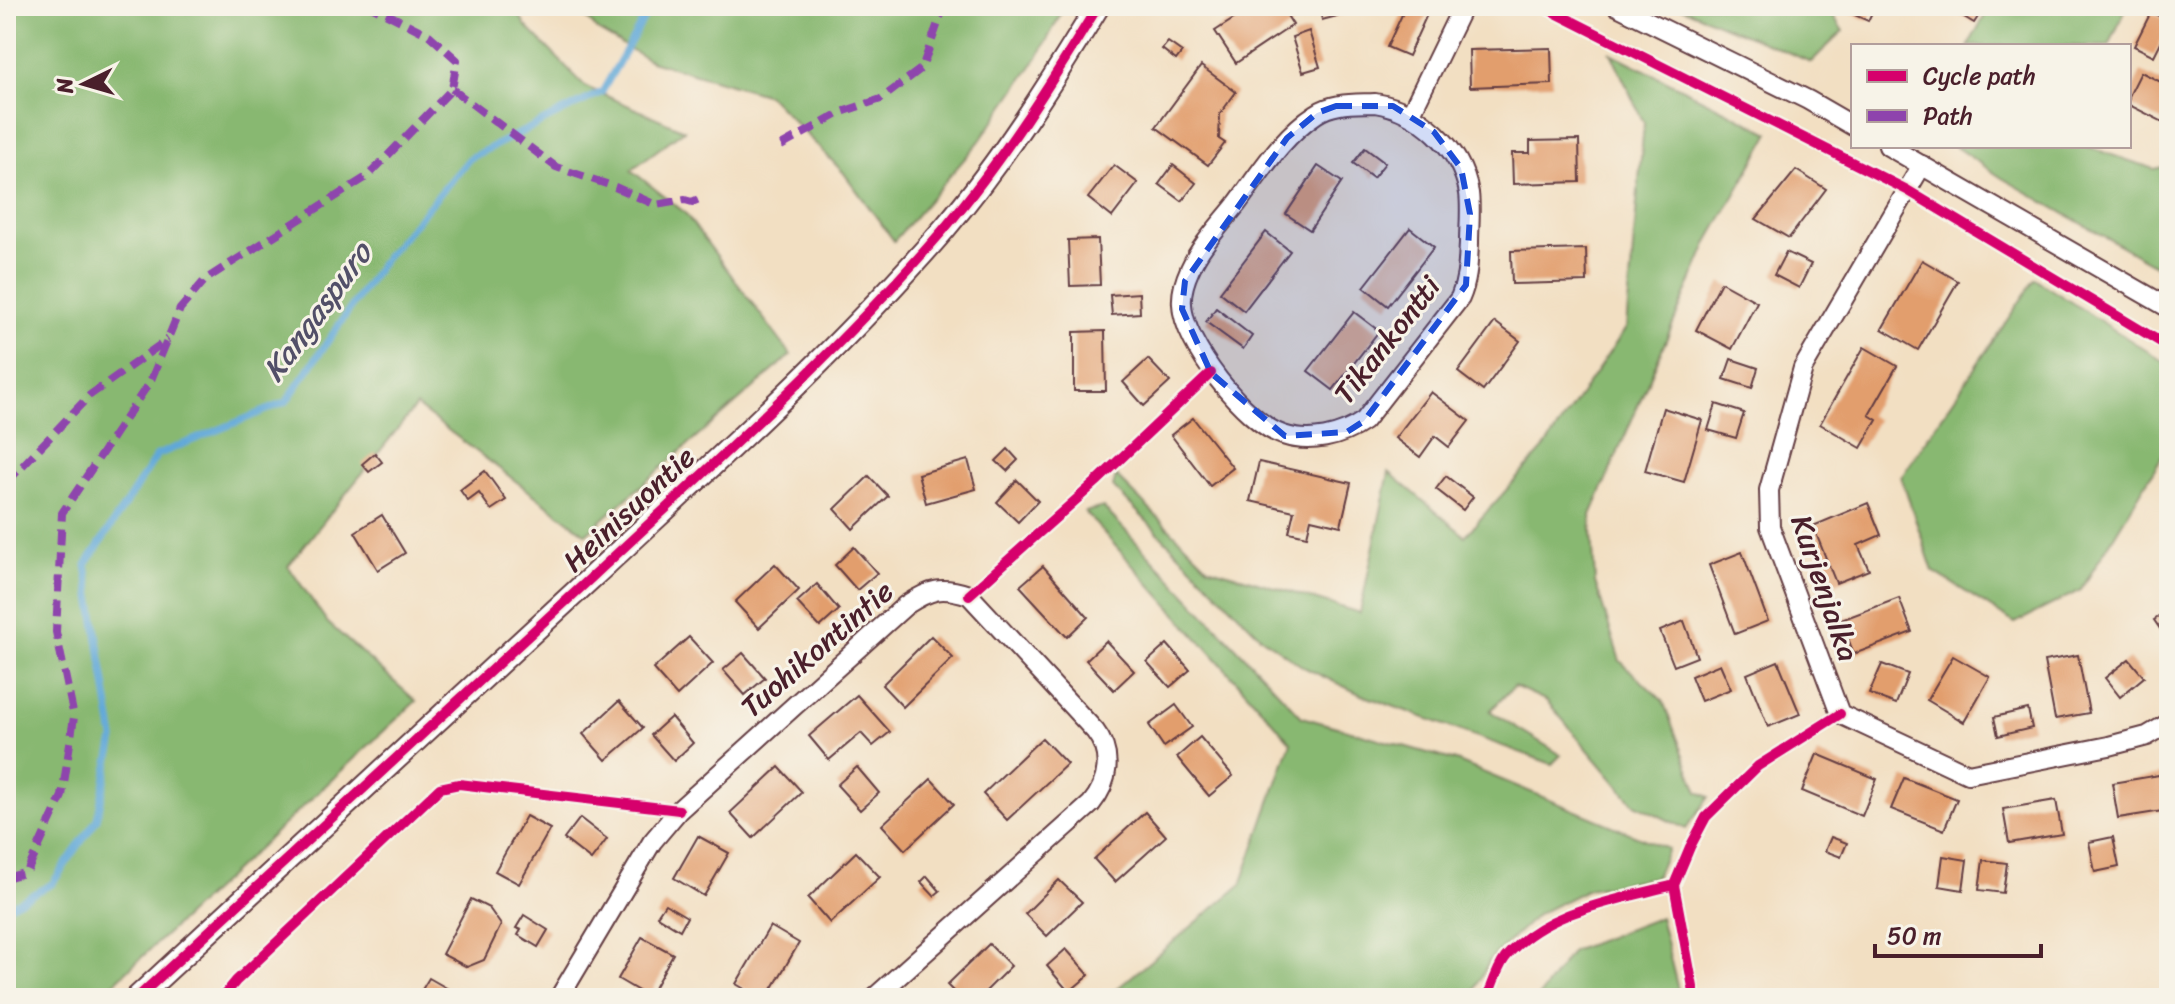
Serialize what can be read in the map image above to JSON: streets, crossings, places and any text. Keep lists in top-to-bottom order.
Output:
{
  "streets": {
    "street": [
      "Tikankontti",
      "Heinisuontie",
      "Kurjenjalka",
      "Tuohikontintie"
    ]
  },
  "water": ["Kangaspuro"],
  "legend": ["Cycle path", "Path"],
  "scale_bar": "50 m",
  "north": "left"
}
